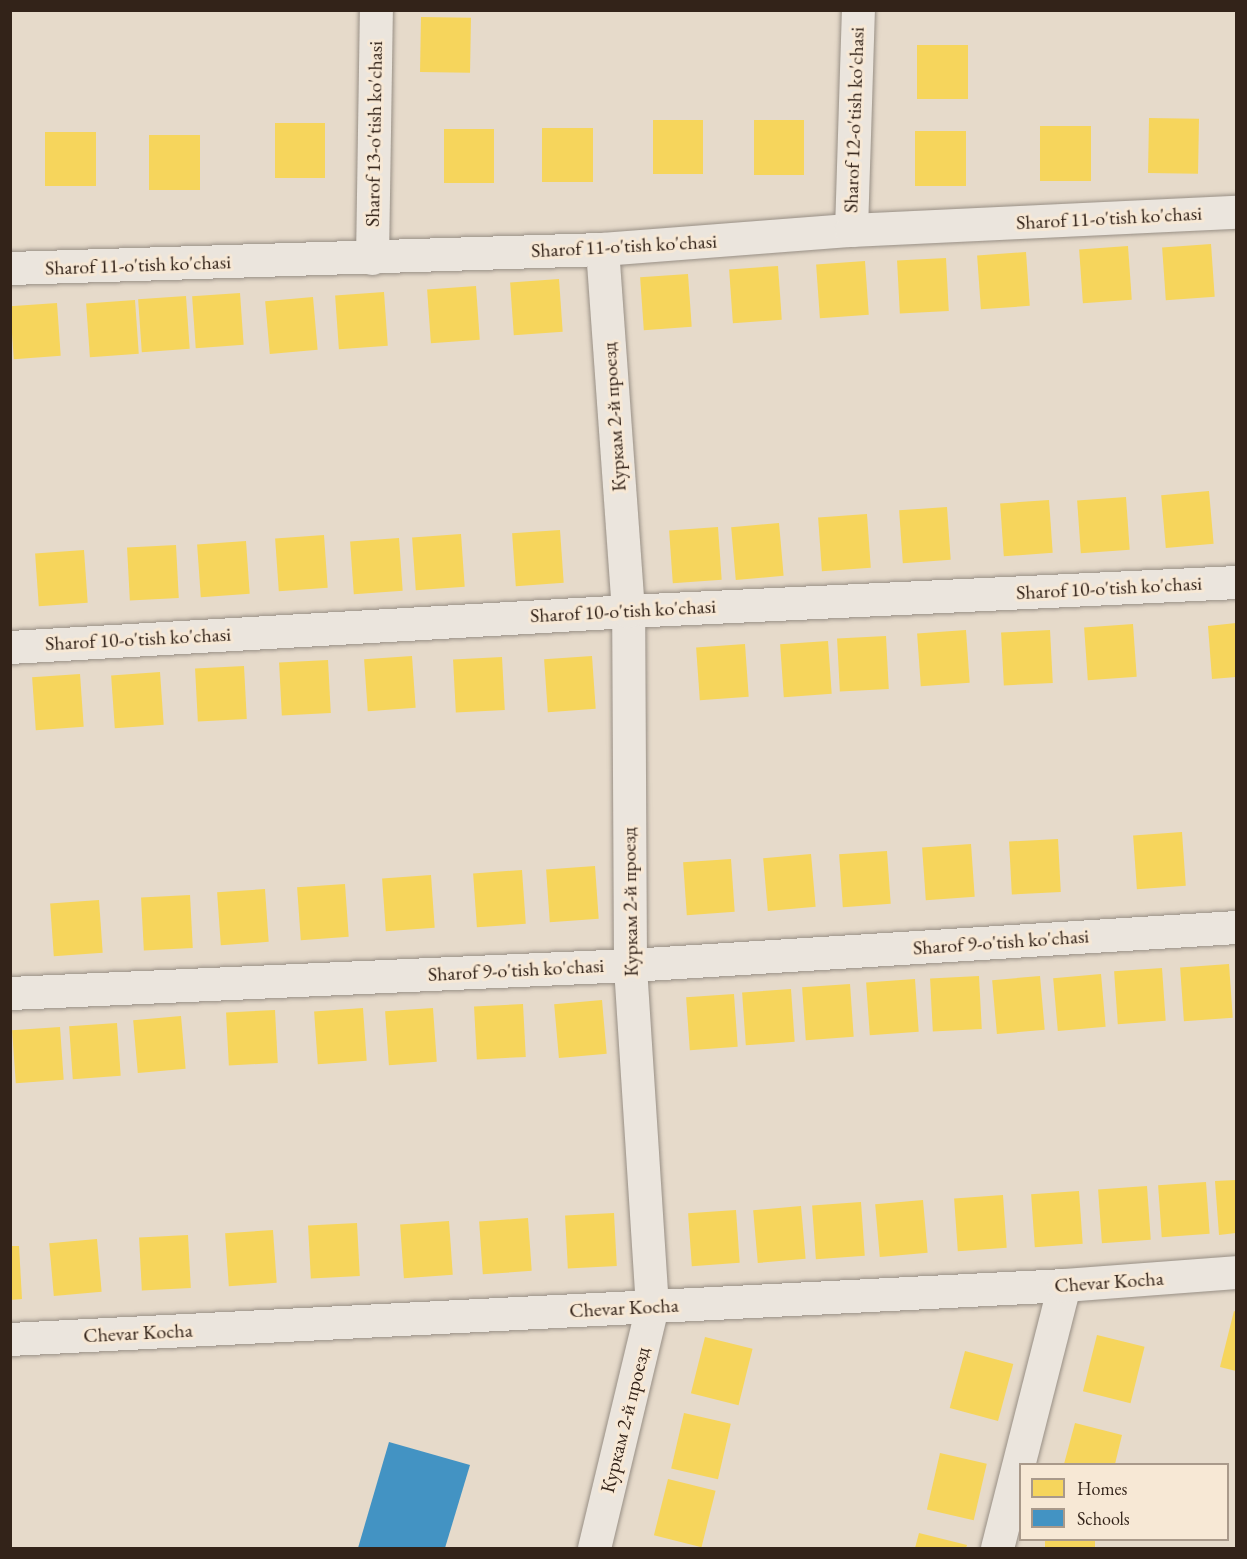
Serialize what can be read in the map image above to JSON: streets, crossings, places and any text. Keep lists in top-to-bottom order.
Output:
{
  "streets": {
    "street": [
      "Sharof 12-o'tish ko'chasi",
      "Sharof 13-o'tish ko'chasi",
      "Sharof 11-o'tish ko'chasi",
      "Куркам 2-й проезд",
      "Sharof 10-o'tish ko'chasi",
      "Sharof 9-o'tish ko'chasi",
      "Chevar Kocha"
    ]
  },
  "crossings": [
    ["Sharof 12-o'tish ko'chasi", "Sharof 11-o'tish ko'chasi"],
    ["Sharof 13-o'tish ko'chasi", "Sharof 11-o'tish ko'chasi"],
    ["Sharof 11-o'tish ko'chasi", "Куркам 2-й проезд"],
    ["Куркам 2-й проезд", "Sharof 10-o'tish ko'chasi"],
    ["Куркам 2-й проезд", "Sharof 9-o'tish ko'chasi"],
    ["Куркам 2-й проезд", "Chevar Kocha"]
  ],
  "legend": ["Homes", "Schools"]
}
